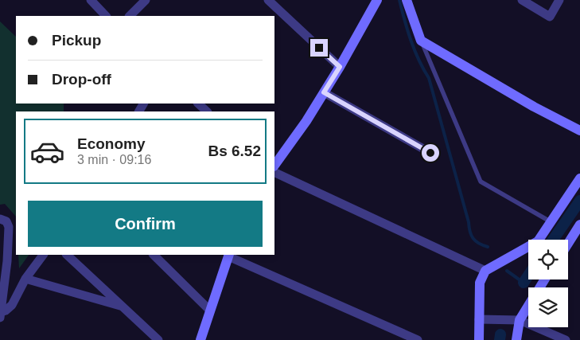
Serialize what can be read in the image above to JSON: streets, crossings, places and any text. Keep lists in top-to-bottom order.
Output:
{
  "page": {
    "banner": ["Pickup", "Drop-off"],
    "list": [
      {
        "name": "Economy",
        "note": "3 min · 09:16",
        "value": "Bs 6.52"
      }
    ],
    "buttons": "Confirm"
  }
}
